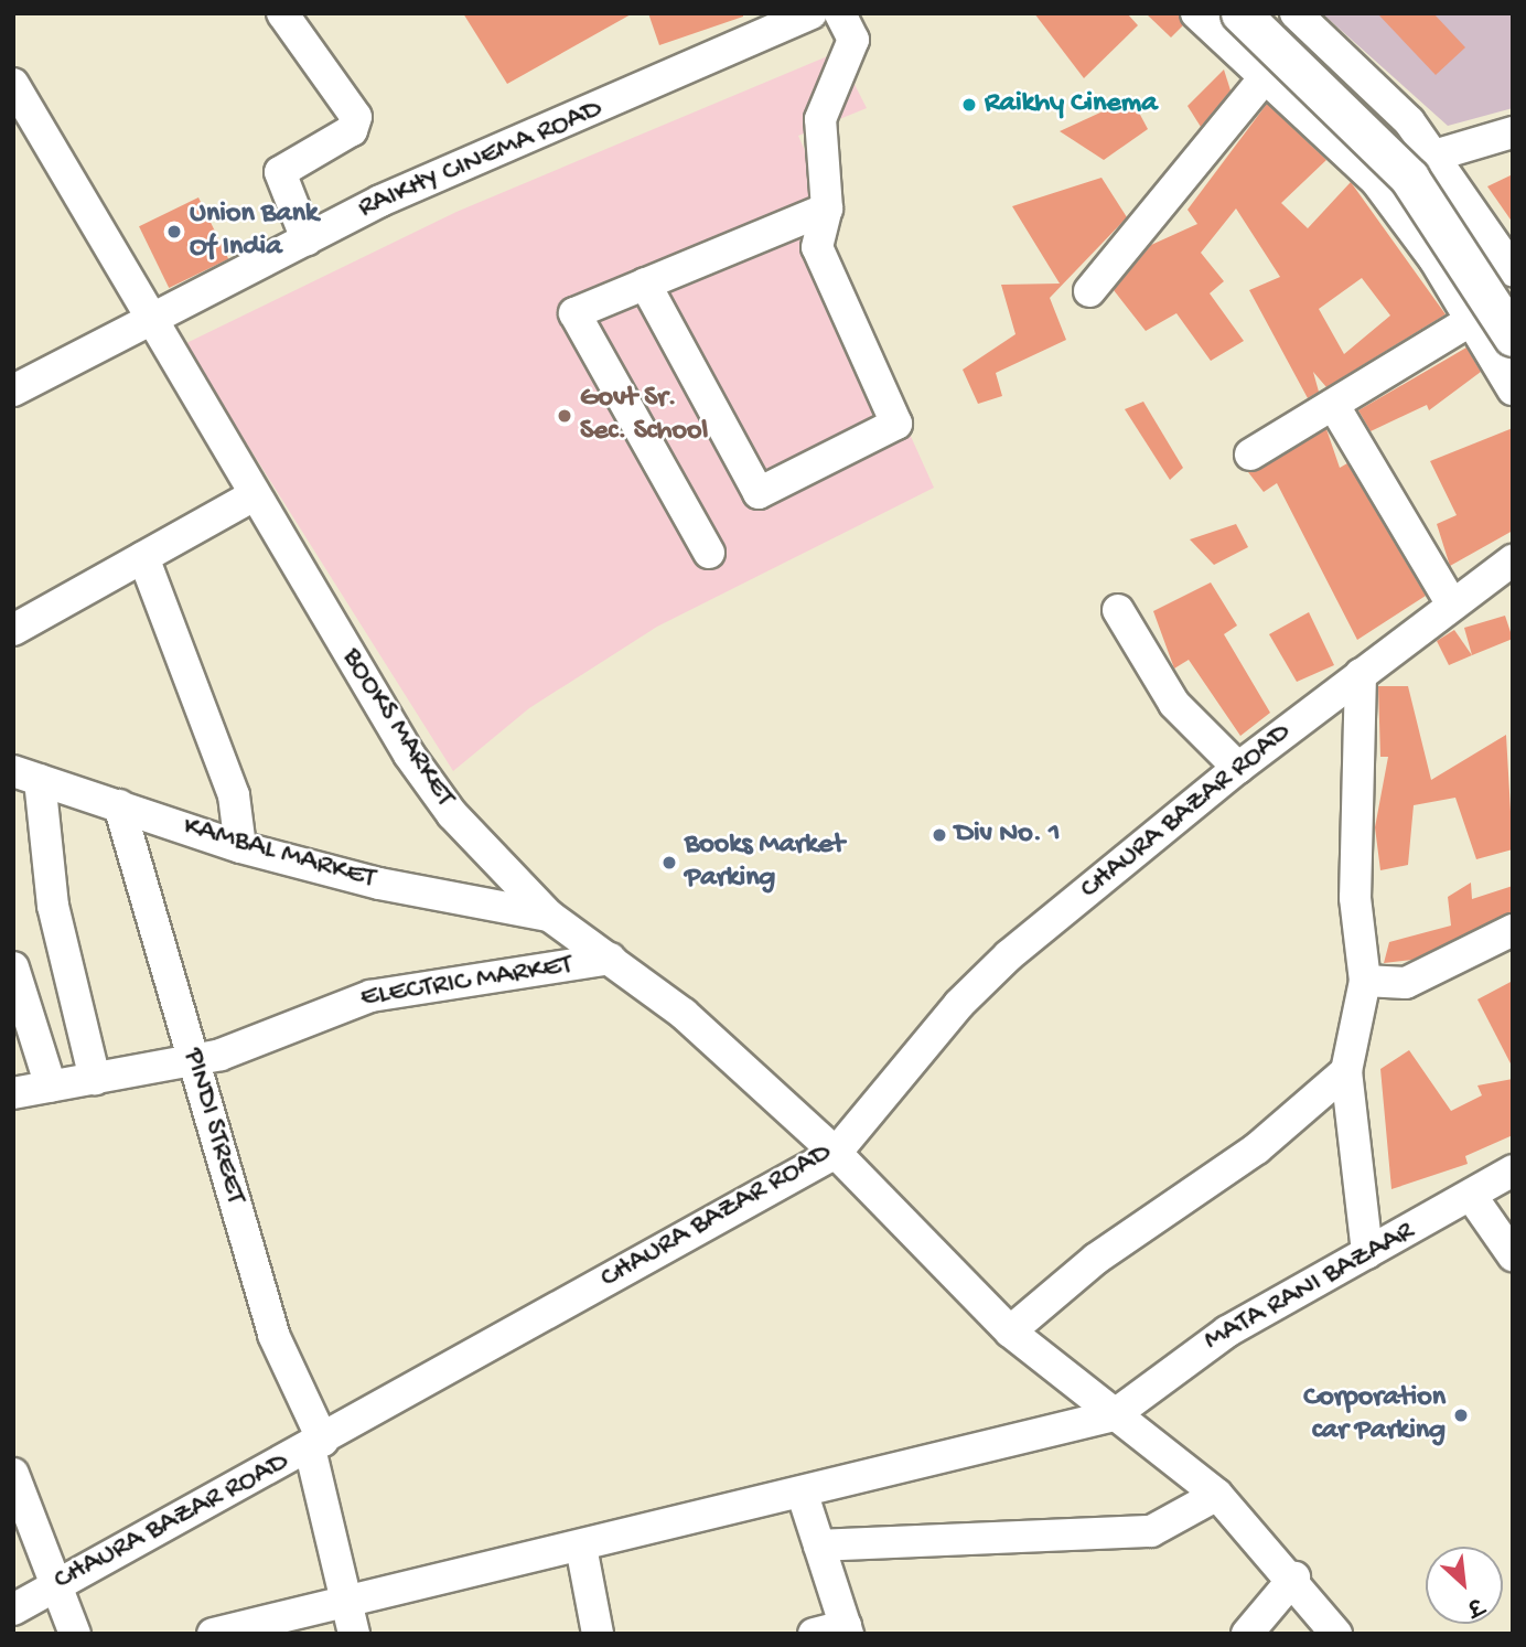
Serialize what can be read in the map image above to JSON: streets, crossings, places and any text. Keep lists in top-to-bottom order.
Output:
{
  "streets": {
    "street": [
      "RAIKHY CINEMA ROAD",
      "BOOKS MARKET",
      "CHAURA BAZAR ROAD",
      "KAMBAL MARKET",
      "ELECTRIC MARKET",
      "PINDI STREET",
      "MATA RANI BAZAAR"
    ]
  },
  "crossings": [
    ["RAIKHY CINEMA ROAD", "BOOKS MARKET"],
    ["BOOKS MARKET", "CHAURA BAZAR ROAD"],
    ["BOOKS MARKET", "KAMBAL MARKET"],
    ["BOOKS MARKET", "ELECTRIC MARKET"],
    ["BOOKS MARKET", "MATA RANI BAZAAR"],
    ["CHAURA BAZAR ROAD", "PINDI STREET"],
    ["KAMBAL MARKET", "PINDI STREET"],
    ["ELECTRIC MARKET", "PINDI STREET"]
  ],
  "places": [
    "Raikhy Cinema",
    "Union Bank Of India",
    "Govt Sr. Sec. School",
    "Div No. 1",
    "Books Market Parking",
    "Corporation car Parking"
  ],
  "north": "bottom right"
}
